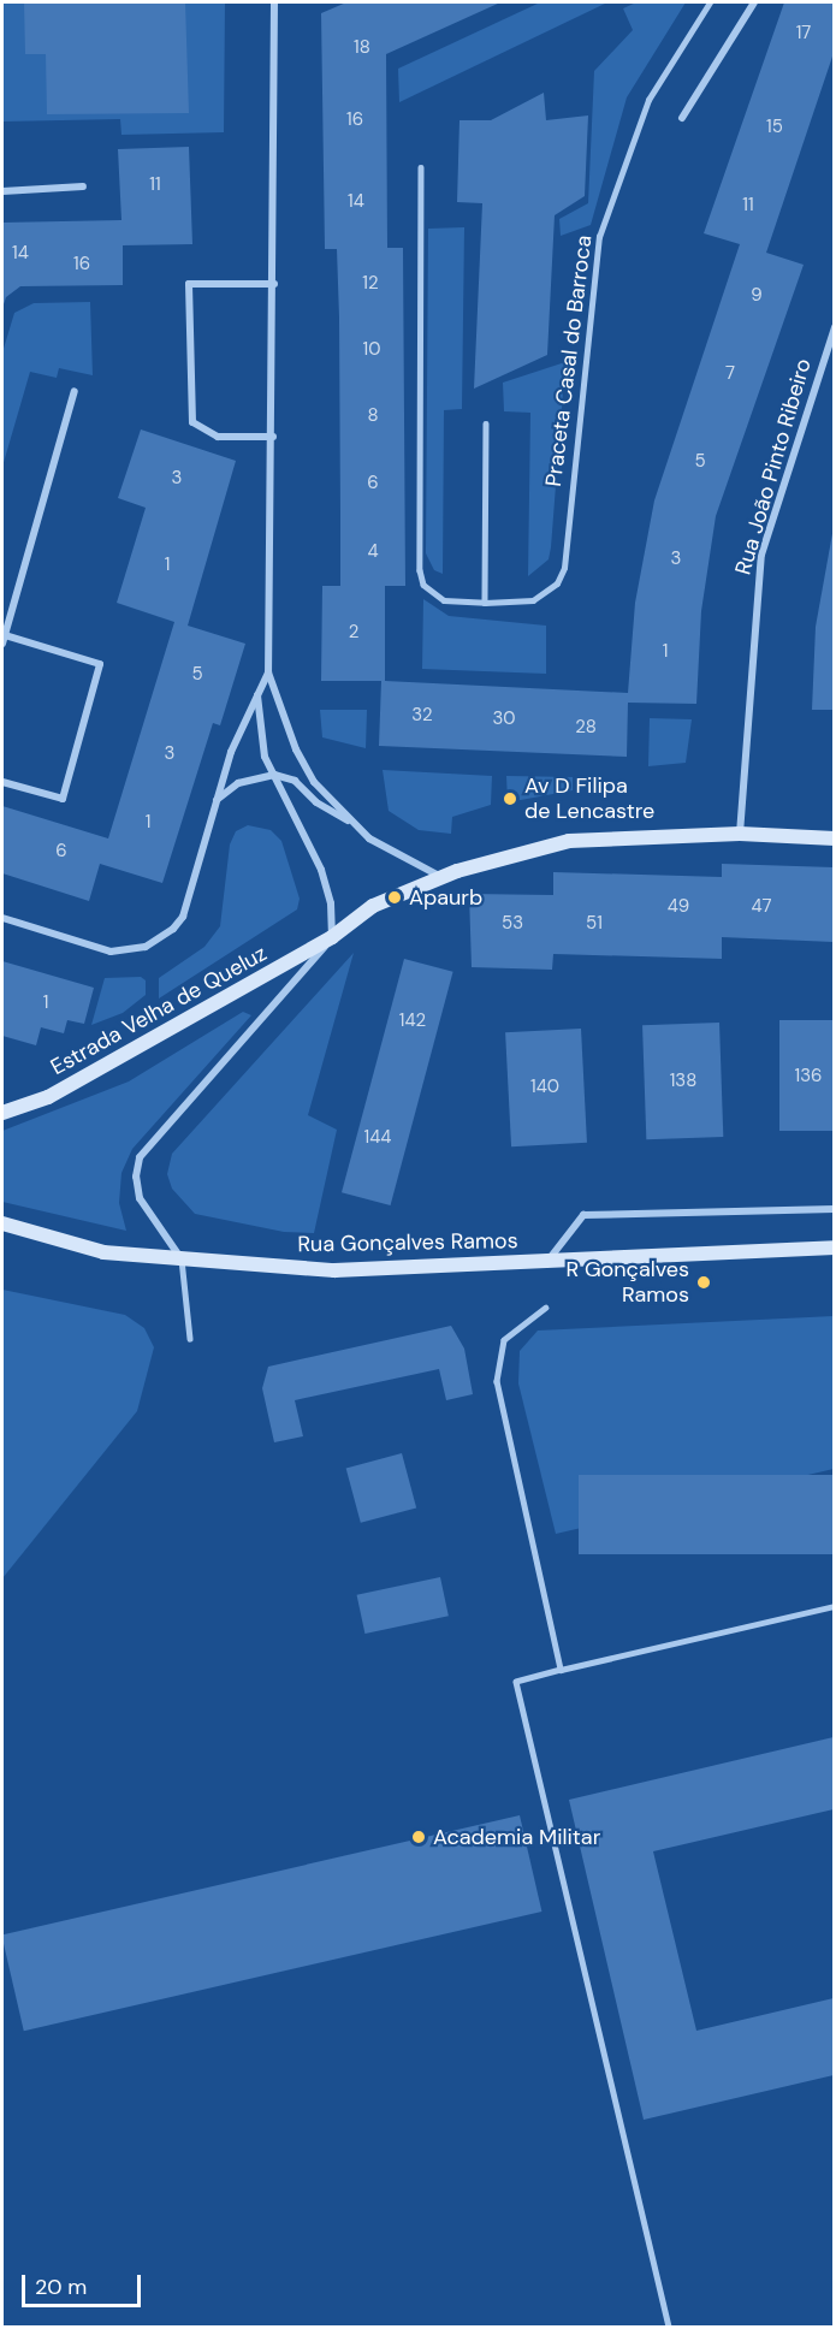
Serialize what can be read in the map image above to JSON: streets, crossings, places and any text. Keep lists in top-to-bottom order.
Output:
{
  "streets": {
    "main road": ["Estrada Velha de Queluz", "Rua Gonçalves Ramos"],
    "street": ["Rua João Pinto Ribeiro"],
    "lane": ["Praceta Casal do Barroca"]
  },
  "crossings": [
    ["Rua João Pinto Ribeiro", "Estrada Velha de Queluz"]
  ],
  "places": [
    "Av D Filipa de Lencastre",
    "Apaurb",
    "R Gonçalves Ramos",
    "Academia Militar"
  ],
  "house_numbers": [
    "17",
    "18",
    "16",
    "15",
    "11",
    "14",
    "11",
    "14",
    "16",
    "12",
    "9",
    "10",
    "7",
    "8",
    "5",
    "3",
    "6",
    "4",
    "3",
    "1",
    "2",
    "1",
    "5",
    "32",
    "30",
    "28",
    "3",
    "1",
    "6",
    "49",
    "47",
    "53",
    "51",
    "1",
    "142",
    "136",
    "138",
    "140",
    "144"
  ],
  "scale_bar": "20 m"
}
